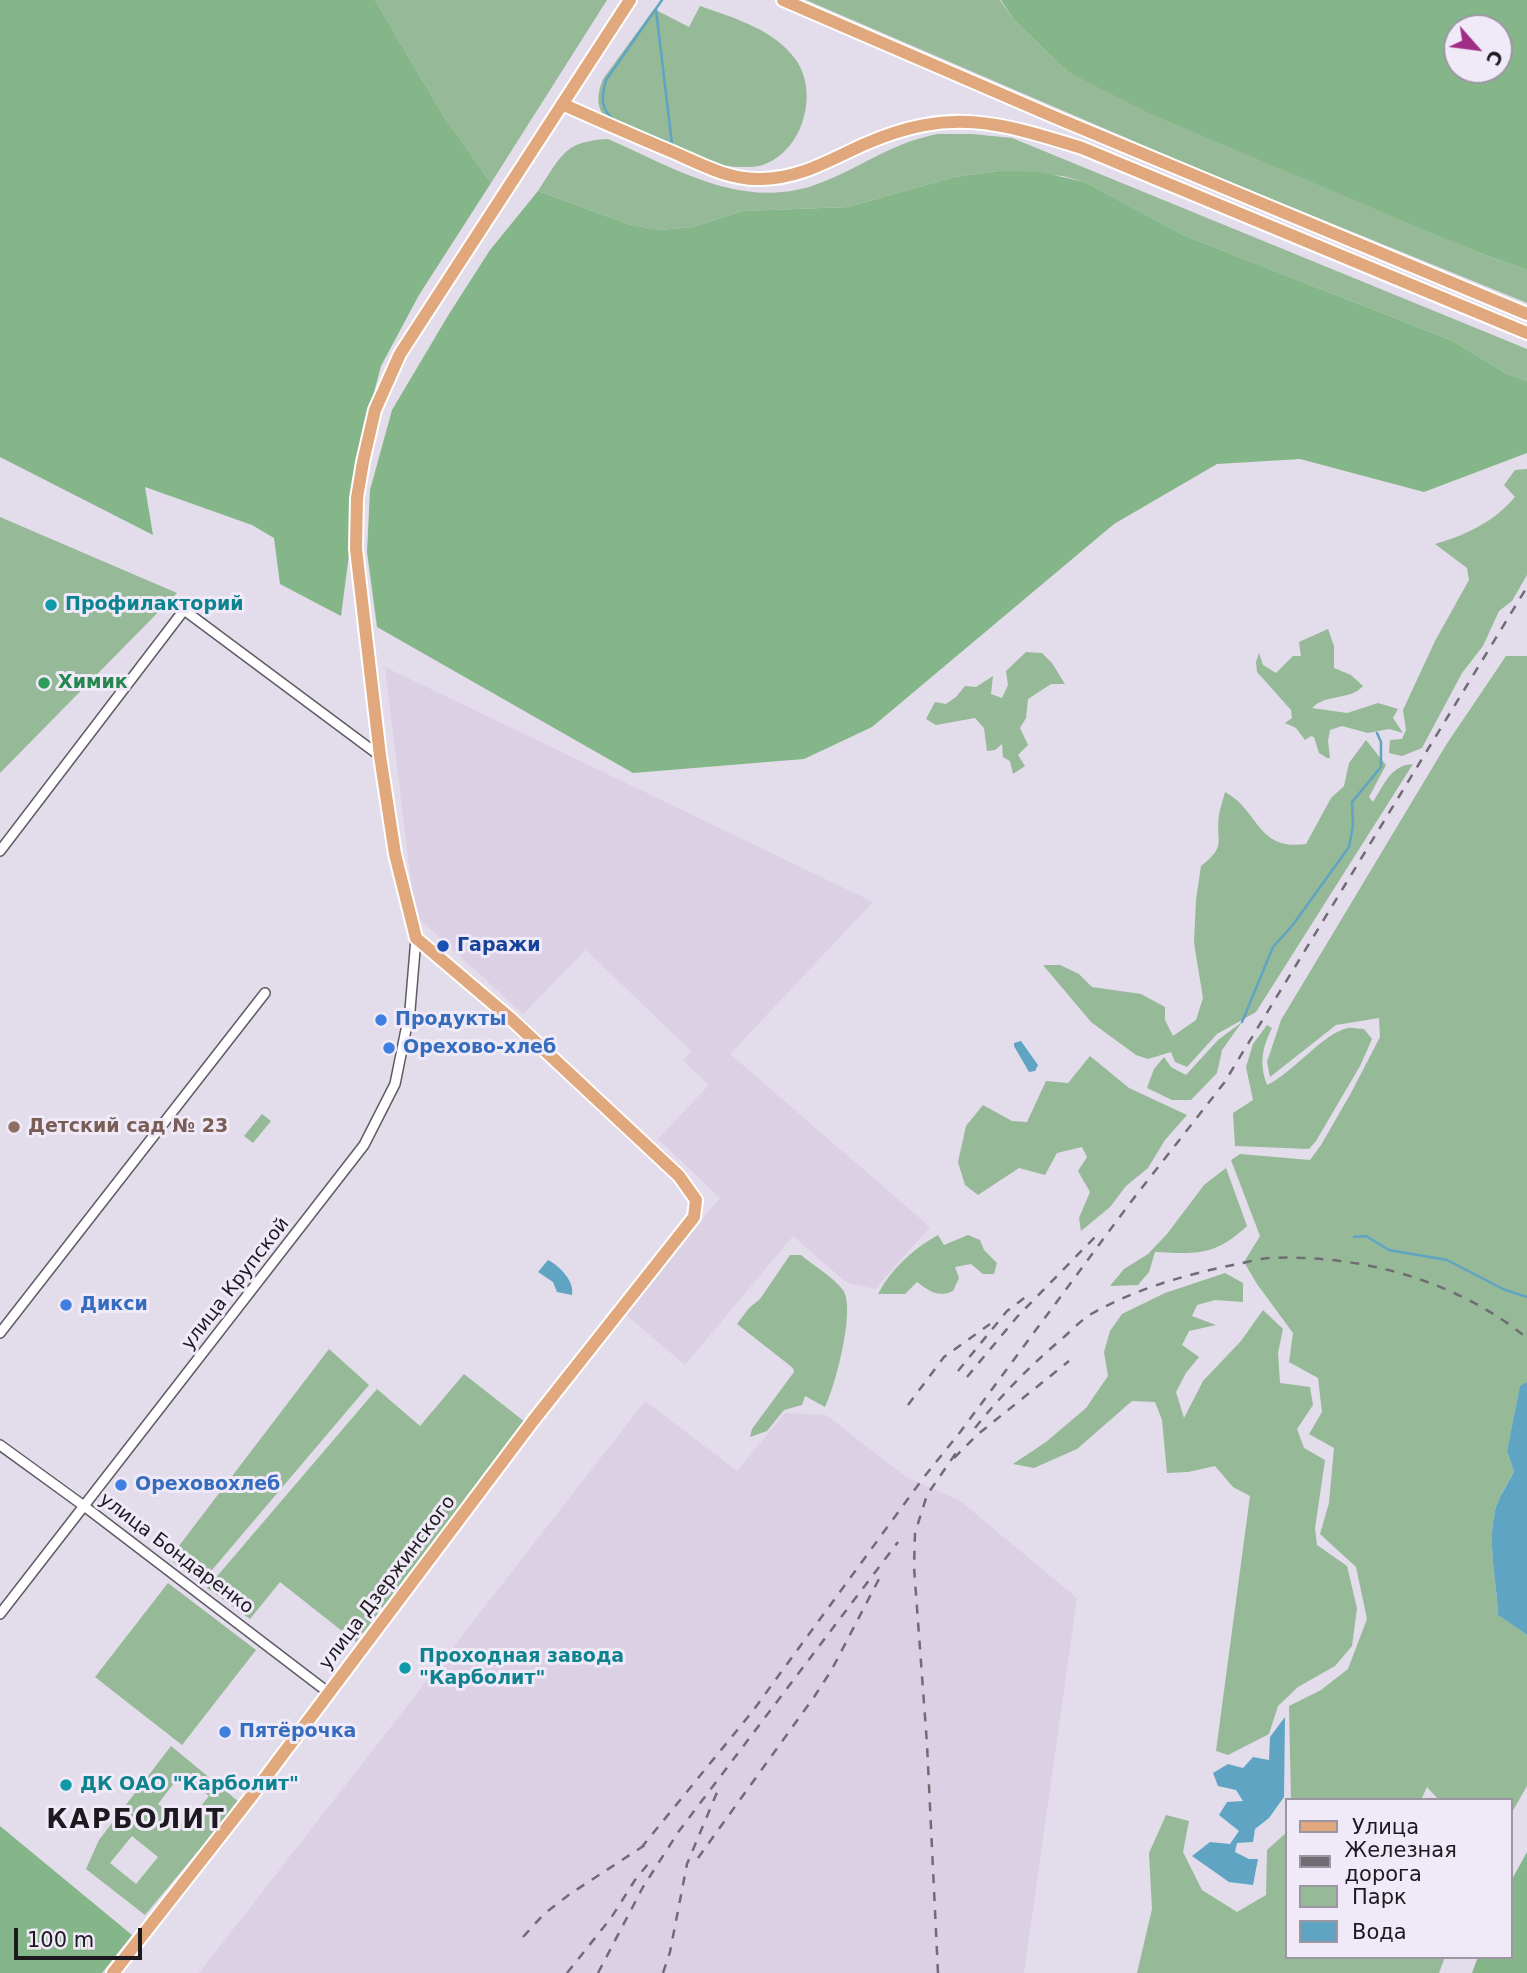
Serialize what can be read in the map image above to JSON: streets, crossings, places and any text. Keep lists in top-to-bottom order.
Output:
{
  "streets": {
    "main road": ["улица Дзержинского"],
    "street": ["улица Крупской", "улица Бондаренко"]
  },
  "crossings": [
    ["улица Крупской", "улица Бондаренко"],
    ["улица Крупской", "улица Дзержинского"],
    ["улица Бондаренко", "улица Дзержинского"]
  ],
  "districts": ["КАРБОЛИТ"],
  "places": [
    "Профилакторий",
    "Химик",
    "Гаражи",
    "Продукты",
    "Орехово-хлеб",
    "Детский сад № 23",
    "Дикси",
    "Ореховохлеб",
    "Проходная завода \"Карболит\"",
    "Пятёрочка",
    "ДК ОАО \"Карболит\""
  ],
  "legend": [
    "Улица",
    "Железная дорога",
    "Парк",
    "Вода"
  ],
  "scale_bar": "100 m",
  "north": "bottom right"
}
